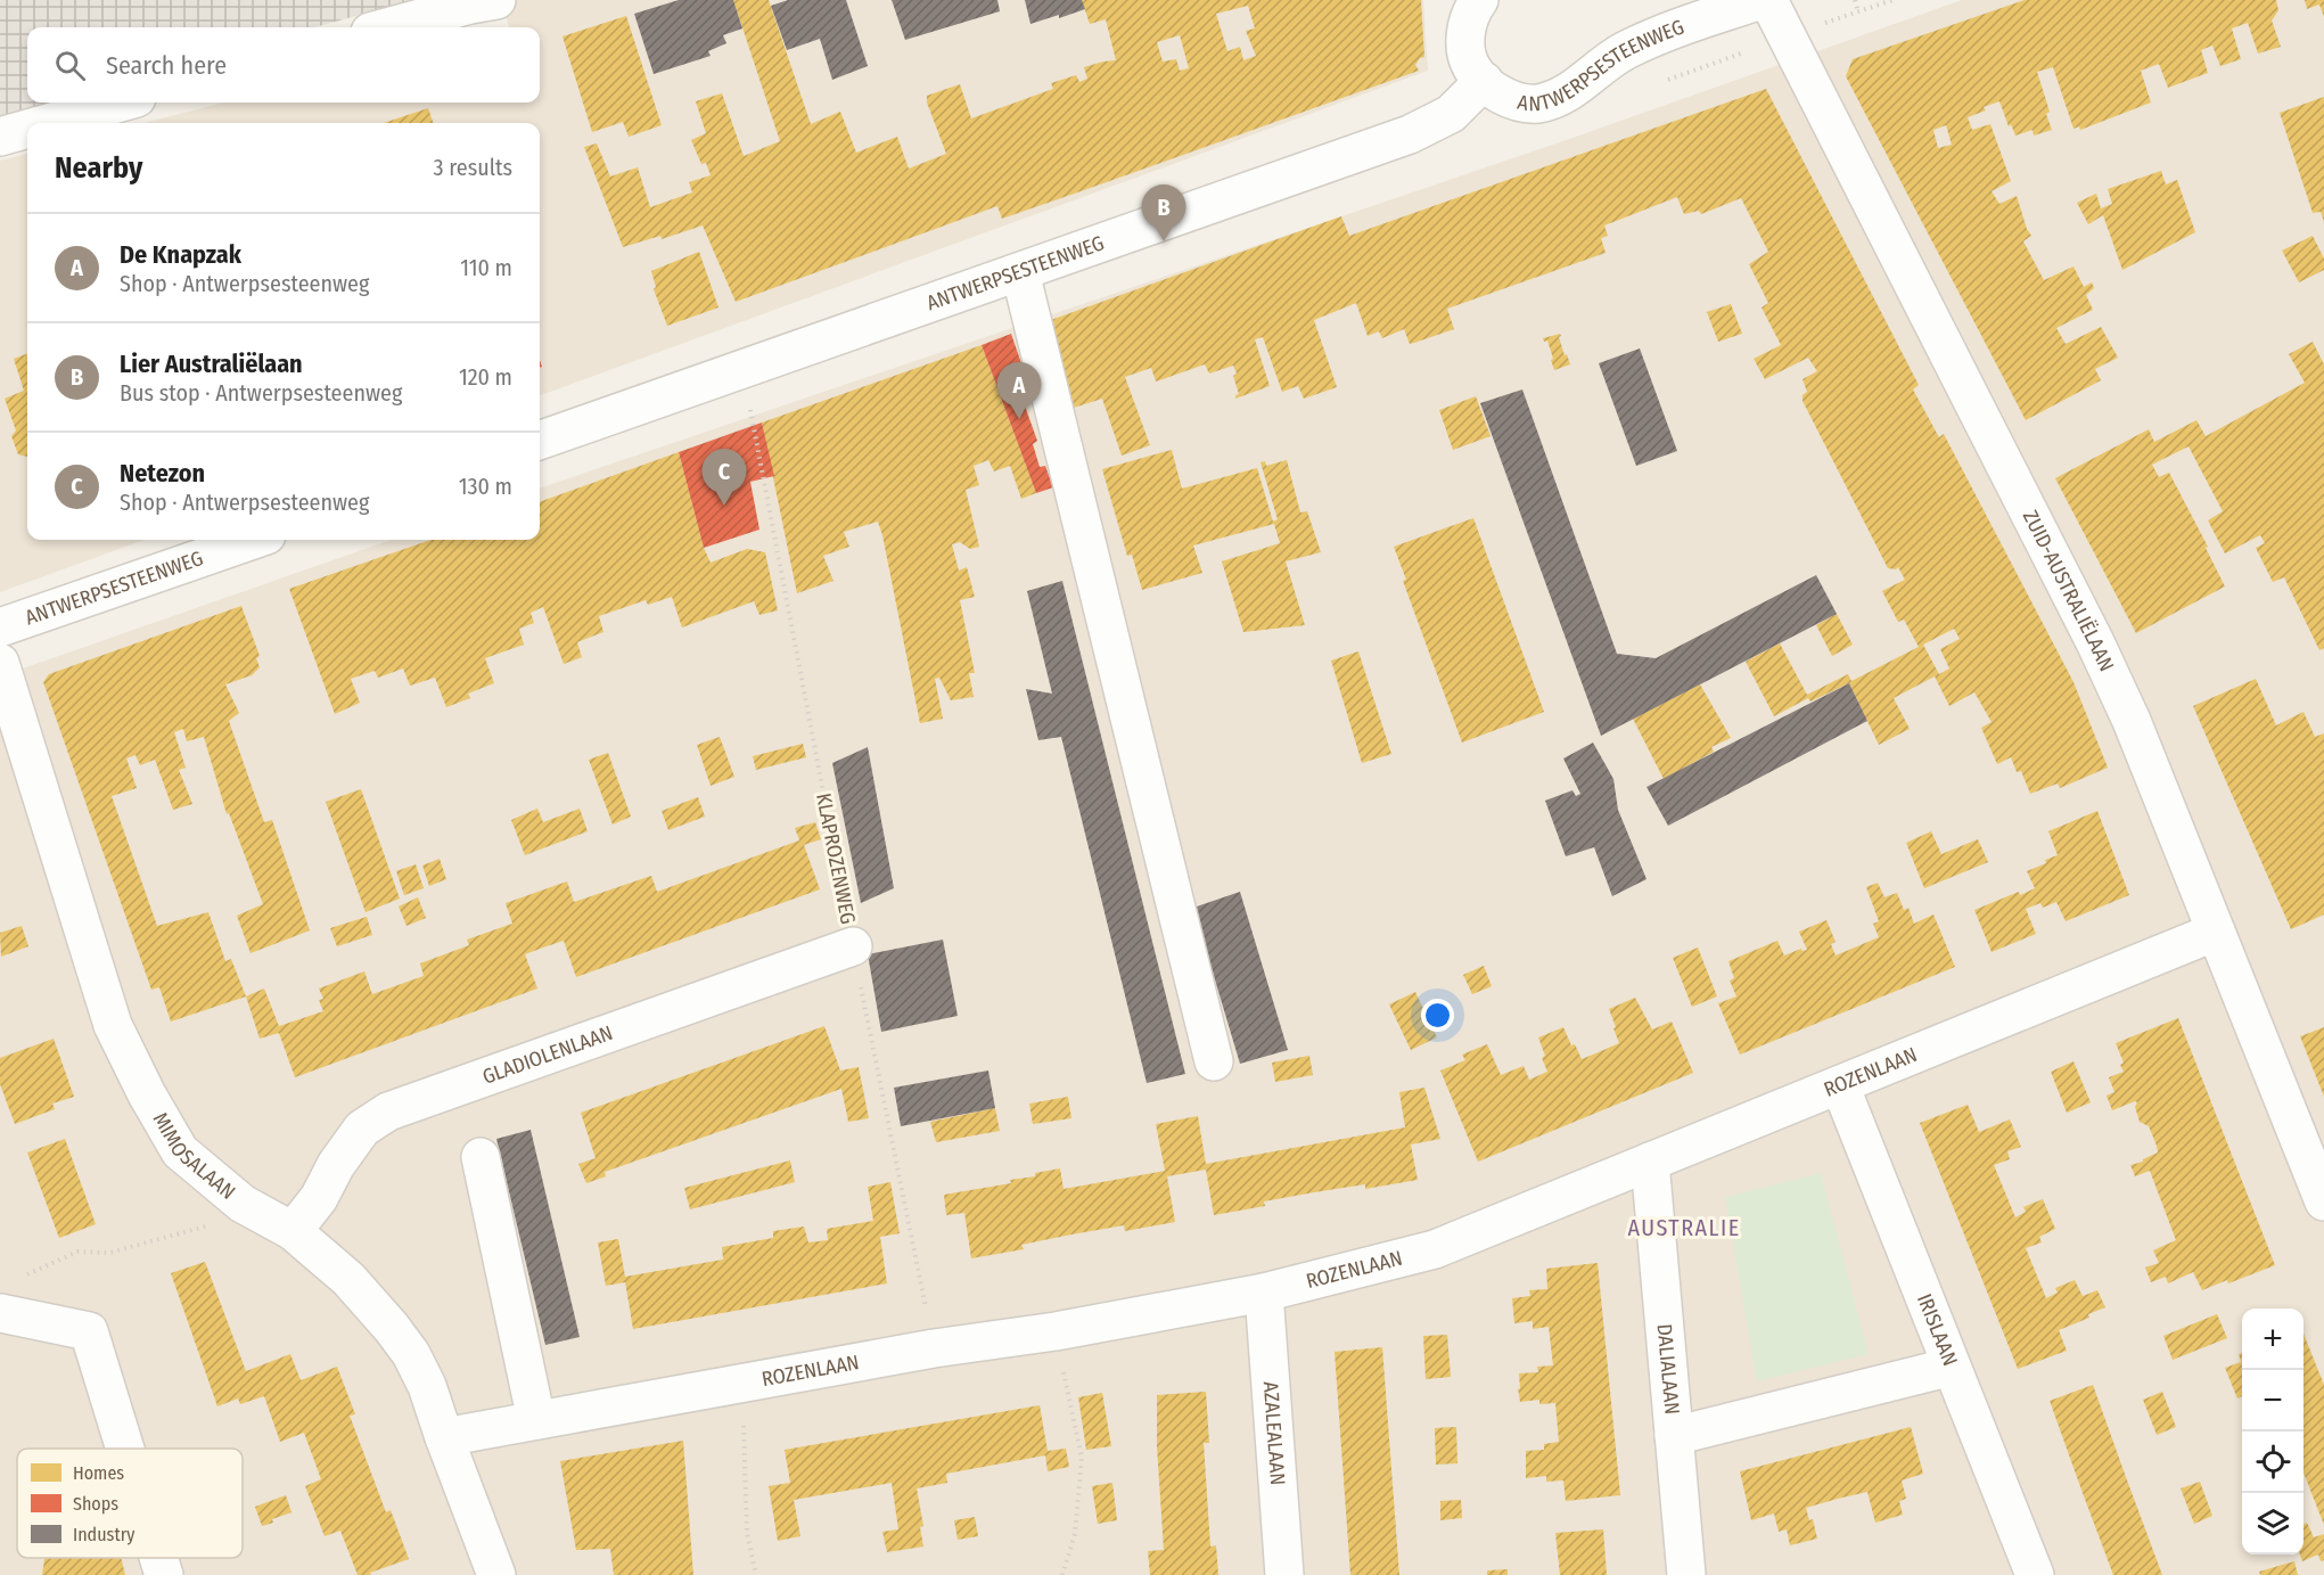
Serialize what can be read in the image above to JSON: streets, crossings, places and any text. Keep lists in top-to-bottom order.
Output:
{
  "streets": {
    "street": [
      "ANTWERPSESTEENWEG",
      "ZUID-AUSTRALIËLAAN",
      "GLADIOLENLAAN",
      "ROZENLAAN",
      "MIMOSALAAN",
      "IRISLAAN",
      "DALIALAAN",
      "AZALEALAAN"
    ],
    "path": ["KLAPROZENWEG"]
  },
  "crossings": [
    ["ANTWERPSESTEENWEG", "KLAPROZENWEG"],
    ["ZUID-AUSTRALIËLAAN", "ROZENLAAN"],
    ["KLAPROZENWEG", "GLADIOLENLAAN"],
    ["KLAPROZENWEG", "ROZENLAAN"],
    ["GLADIOLENLAAN", "MIMOSALAAN"],
    ["ROZENLAAN", "MIMOSALAAN"],
    ["ROZENLAAN", "IRISLAAN"],
    ["ROZENLAAN", "DALIALAAN"],
    ["ROZENLAAN", "AZALEALAAN"]
  ],
  "districts": ["AUSTRALIE"],
  "legend": ["Homes", "Shops", "Industry"],
  "page": {
    "search": "Search here",
    "heading": ["Nearby", "3 results"],
    "pins": ["B", "A", "C"],
    "list": [
      {
        "mark": "A",
        "name": "De Knapzak",
        "note": "Shop · Antwerpsesteenweg",
        "value": "110 m"
      },
      {
        "mark": "B",
        "name": "Lier Australiëlaan",
        "note": "Bus stop · Antwerpsesteenweg",
        "value": "120 m"
      },
      {
        "mark": "C",
        "name": "Netezon",
        "note": "Shop · Antwerpsesteenweg",
        "value": "130 m"
      }
    ],
    "map_buttons": ["+", "−"]
  }
}
